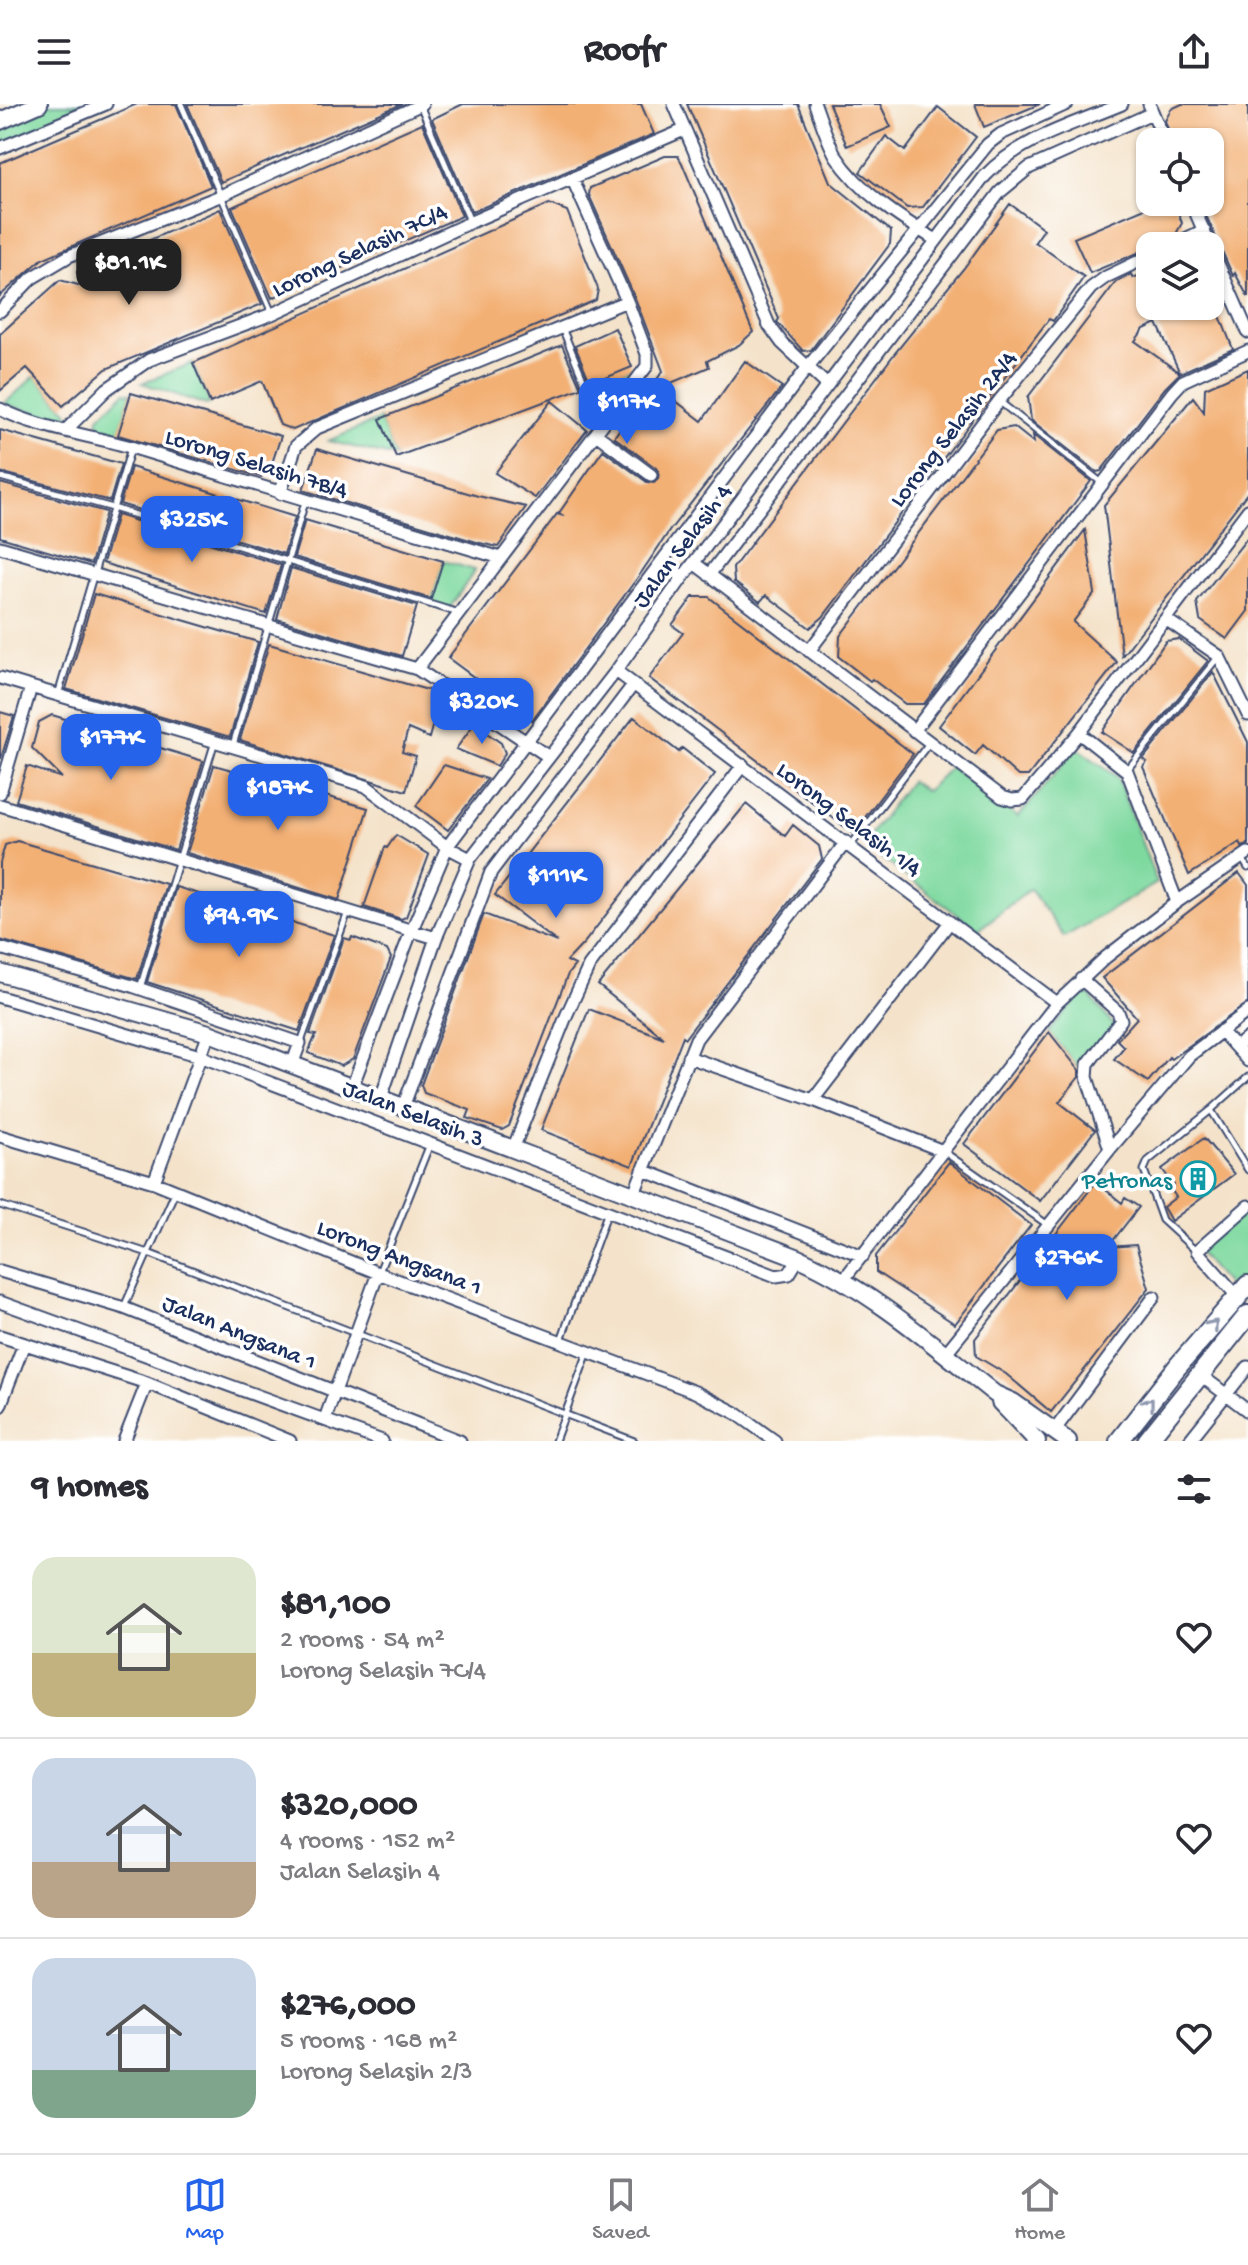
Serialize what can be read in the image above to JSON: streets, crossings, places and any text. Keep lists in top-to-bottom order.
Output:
{
  "streets": {
    "street": [
      "Lorong Selasih 7C/4",
      "Lorong Selasih 2A/4",
      "Lorong Selasih 7B/4",
      "Jalan Selasih 4",
      "Lorong Selasih 1/4",
      "Jalan Selasih 3",
      "Lorong Angsana 1",
      "Jalan Angsana 1"
    ]
  },
  "crossings": [
    ["Lorong Selasih 7C/4", "Lorong Selasih 7B/4"],
    ["Jalan Selasih 4", "Lorong Selasih 1/4"],
    ["Jalan Selasih 4", "Jalan Selasih 3"]
  ],
  "places": {
    "building": ["Petronas"]
  },
  "page": {
    "header": "Roofr",
    "price": [
      "$81.1K",
      "$117K",
      "$325K",
      "$320K",
      "$177K",
      "$187K",
      "$111K",
      "$94.9K",
      "$276K"
    ],
    "heading": "9 homes",
    "list": [
      {
        "name": "$81,100",
        "note": "2 rooms · 54 m² · Lorong Selasih 7C/4"
      },
      {
        "name": "$320,000",
        "note": "4 rooms · 152 m² · Jalan Selasih 4"
      },
      {
        "name": "$276,000",
        "note": "5 rooms · 168 m² · Lorong Selasih 2/3"
      }
    ],
    "tabs": ["Map", "Saved", "Home"]
  }
}
